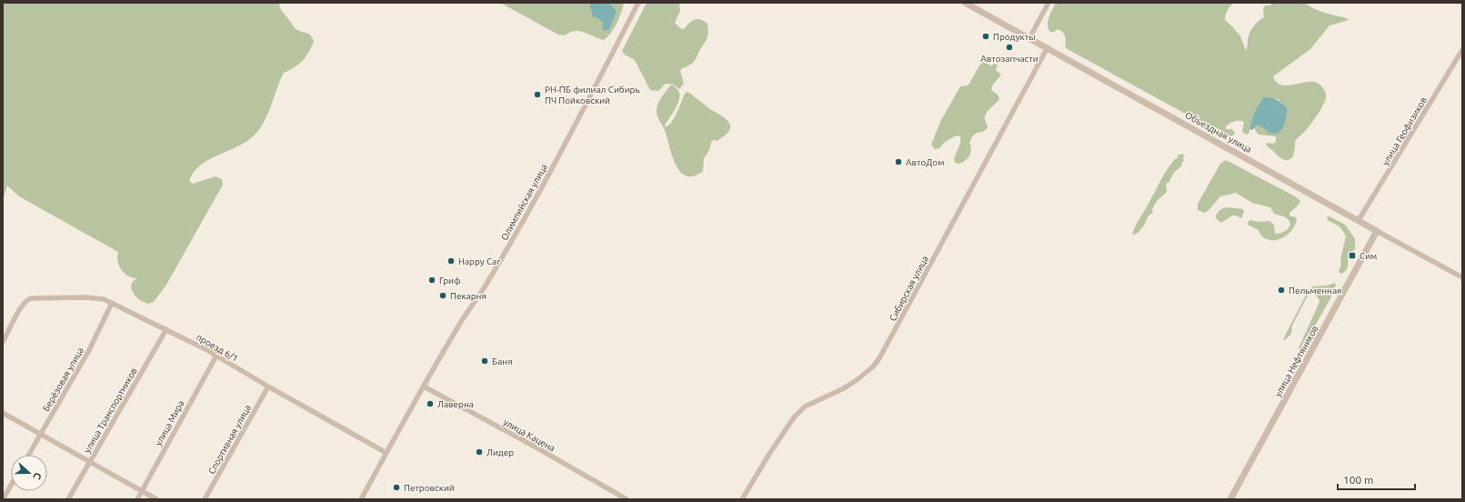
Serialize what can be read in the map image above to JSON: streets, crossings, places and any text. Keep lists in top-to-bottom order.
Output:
{
  "streets": {
    "street": [
      "улица Геофизиков",
      "Объездная улица",
      "Олимпийская улица",
      "Сибирская улица",
      "проезд 6/1",
      "улица Нефтяников",
      "Берёзовая улица",
      "улица Транспортников",
      "улица Мира",
      "улица Кацена",
      "Спортивная улица"
    ]
  },
  "crossings": [
    ["улица Геофизиков", "Объездная улица"],
    ["Объездная улица", "Сибирская улица"],
    ["Объездная улица", "улица Нефтяников"],
    ["Олимпийская улица", "проезд 6/1"],
    ["Олимпийская улица", "улица Кацена"],
    ["проезд 6/1", "Берёзовая улица"],
    ["проезд 6/1", "улица Транспортников"],
    ["проезд 6/1", "улица Мира"],
    ["проезд 6/1", "Спортивная улица"]
  ],
  "places": {
    "other": [
      "Продукты",
      "Автозапчасти",
      "РН-ПБ филиал Сибирь ПЧ Пойковский",
      "АвтоДом",
      "Happy Car",
      "Гриф",
      "Пельменная",
      "Пекарня",
      "Баня",
      "Лаверна",
      "Лидер",
      "Петровский"
    ],
    "transit": ["Сим"]
  },
  "scale_bar": "100 m",
  "north": "right"
}
